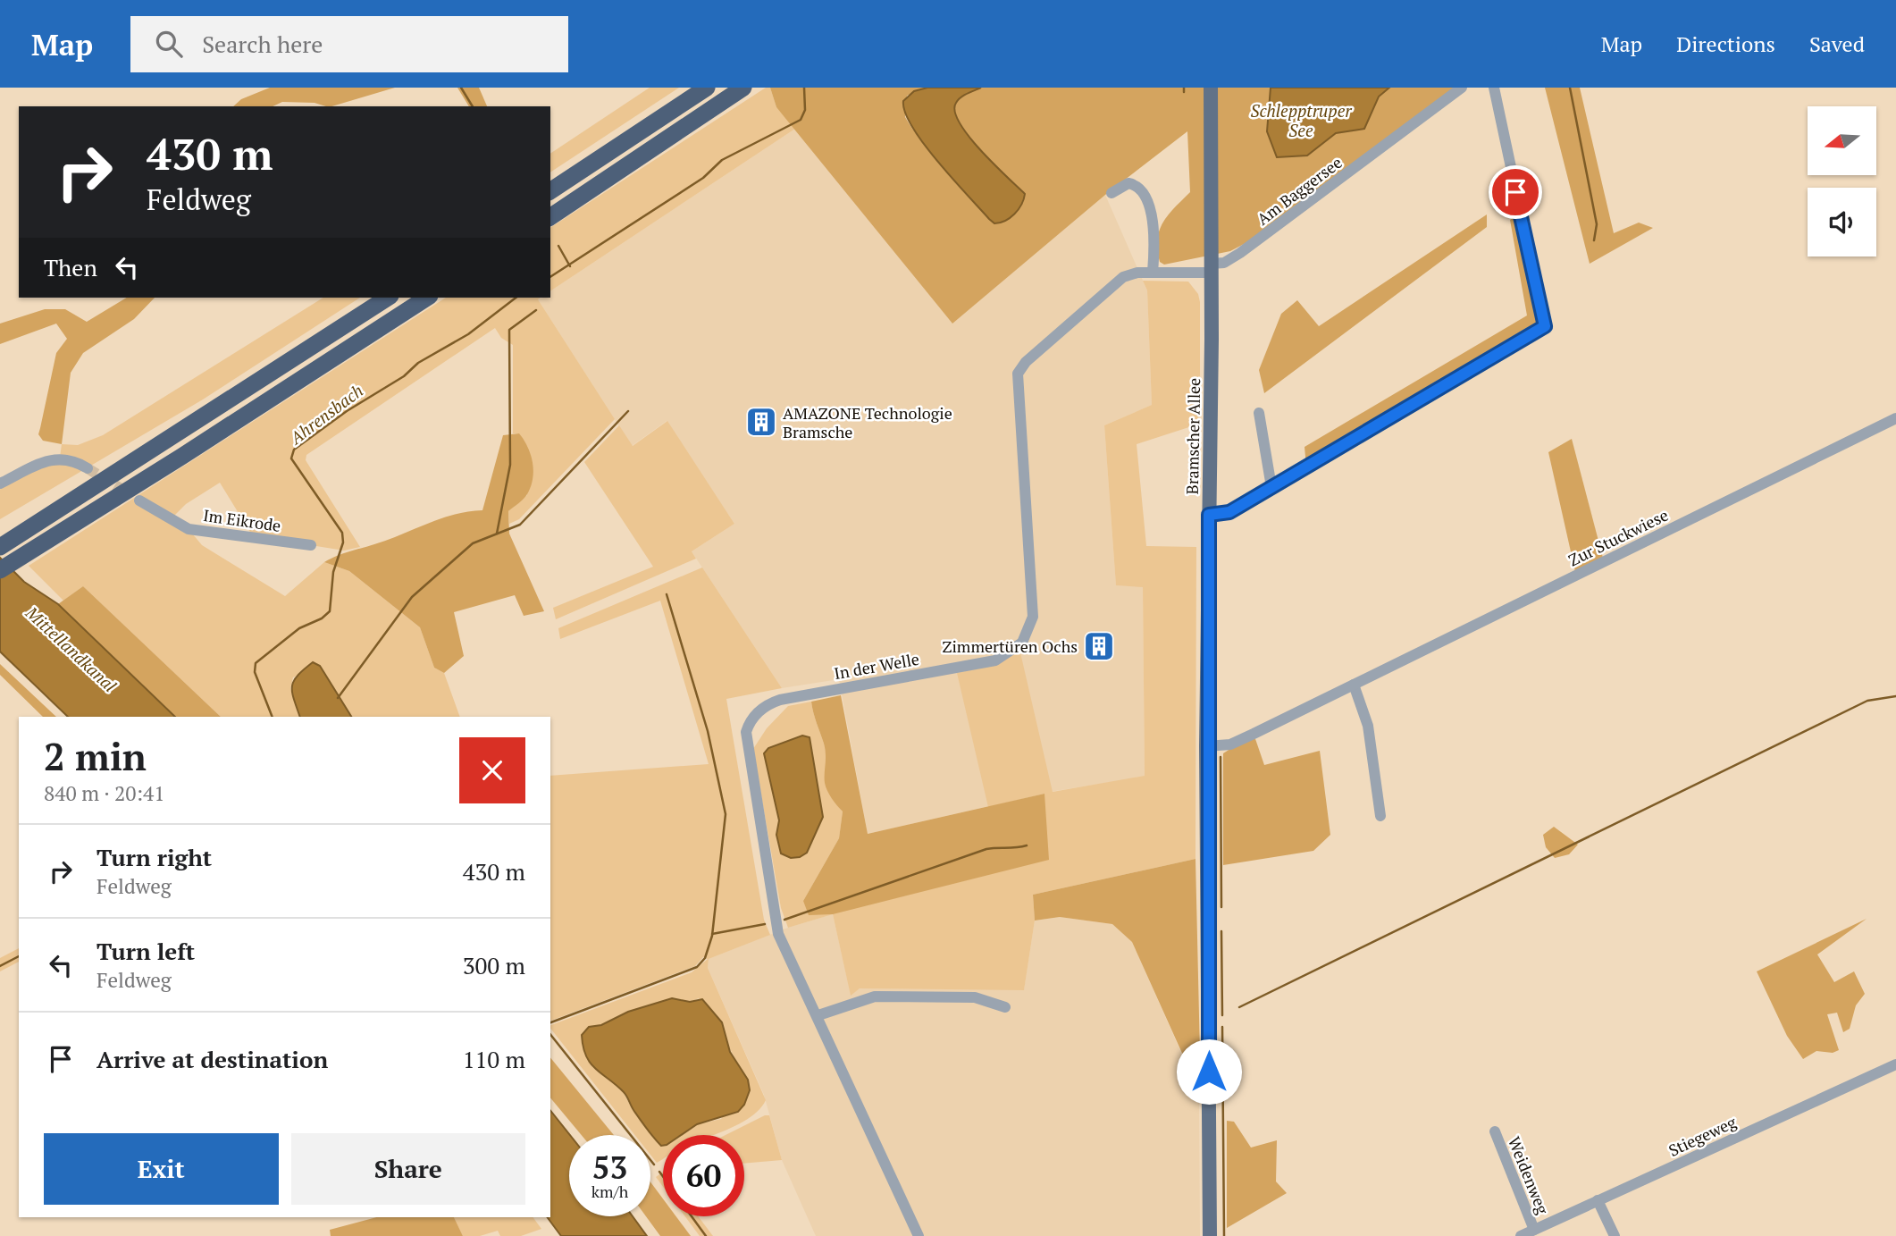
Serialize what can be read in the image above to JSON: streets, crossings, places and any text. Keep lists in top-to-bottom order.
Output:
{
  "streets": {
    "main road": ["Bramscher Allee"],
    "street": [
      "Am Baggersee",
      "Im Eikrode",
      "Zur Stuckwiese",
      "In der Welle",
      "Stiegeweg",
      "Weidenweg"
    ]
  },
  "crossings": [
    ["Am Baggersee", "Bramscher Allee"],
    ["Am Baggersee", "In der Welle"],
    ["Bramscher Allee", "Zur Stuckwiese"],
    ["Bramscher Allee", "In der Welle"],
    ["Stiegeweg", "Weidenweg"]
  ],
  "water": ["Schlepptruper See", "Ahrensbach", "Mittellandkanal"],
  "places": {
    "building": ["AMAZONE Technologie Bramsche", "Zimmertüren Ochs"]
  },
  "north": "left",
  "page": {
    "header": "Map",
    "search": "Search here",
    "nav": ["Map", "Directions", "Saved"],
    "turn": ["430 m", "Feldweg"],
    "then": "Then",
    "heading": ["2 min", "840 m · 20:41"],
    "list": [
      {
        "name": "Turn right",
        "note": "Feldweg",
        "value": "430 m"
      },
      {
        "name": "Turn left",
        "note": "Feldweg",
        "value": "300 m"
      },
      {
        "name": "Arrive at destination",
        "value": "110 m"
      }
    ],
    "buttons": ["Exit", "Share"],
    "speed": "53 km/h",
    "limit": "60"
  }
}
